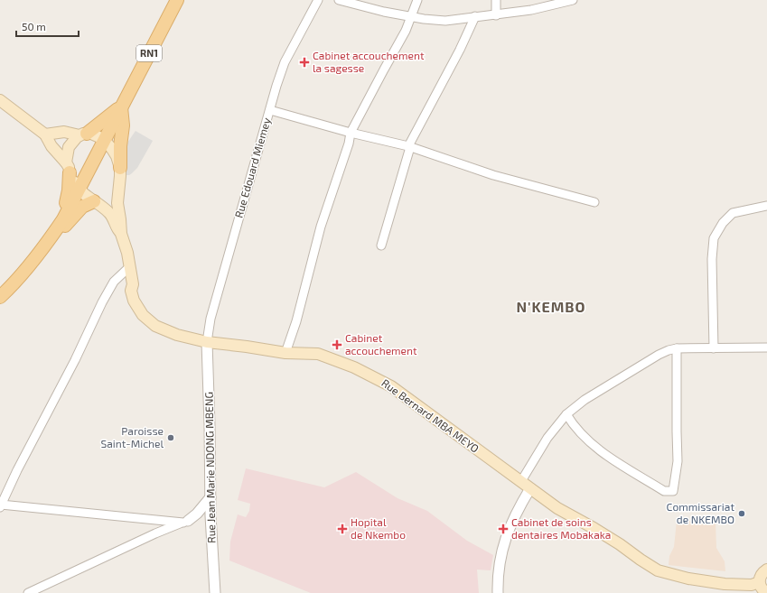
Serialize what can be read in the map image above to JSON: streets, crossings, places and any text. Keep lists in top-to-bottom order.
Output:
{
  "streets": {
    "main road": ["RN1", "Rue Bernard MBA MEYO"],
    "street": ["Rue Edouard Miemey", "Rue Jean Marie NDONG MBENG"]
  },
  "crossings": [
    ["Rue Edouard Miemey", "Rue Bernard MBA MEYO"],
    ["Rue Edouard Miemey", "Rue Jean Marie NDONG MBENG"],
    ["Rue Bernard MBA MEYO", "Rue Jean Marie NDONG MBENG"]
  ],
  "districts": ["N'KEMBO"],
  "places": {
    "health": [
      "Cabinet accouchement la sagesse",
      "Cabinet accouchement",
      "Hopital de Nkembo",
      "Cabinet de soins dentaires Mobakaka"
    ],
    "other": ["Paroisse Saint-Michel", "Commissariat de NKEMBO"]
  },
  "scale_bar": "50 m"
}
